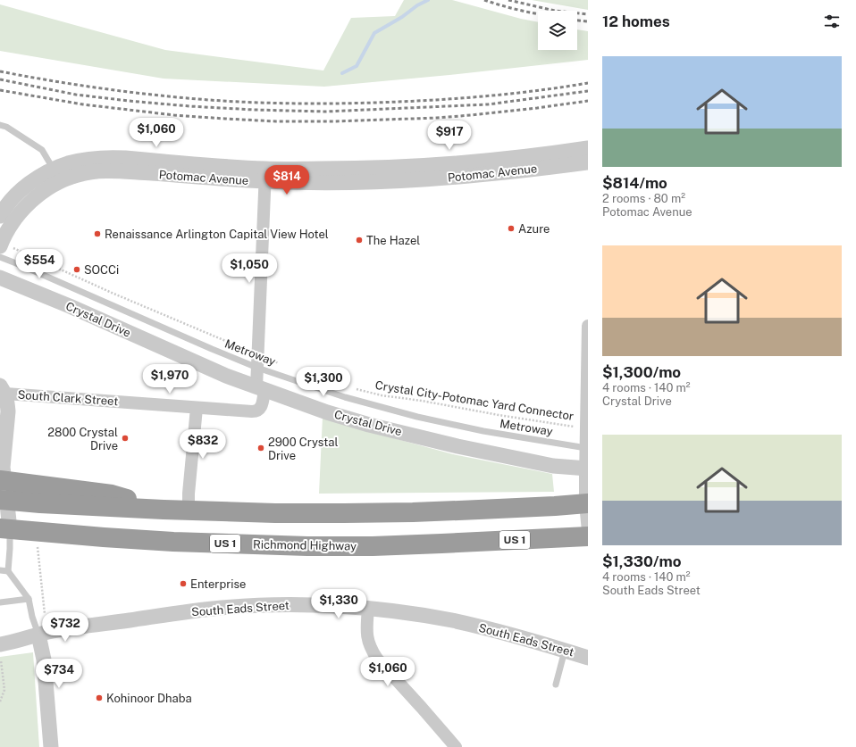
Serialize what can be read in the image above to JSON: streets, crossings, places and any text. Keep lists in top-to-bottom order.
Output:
{
  "streets": {
    "highway": ["US 1", "Richmond Highway"],
    "street": [
      "Potomac Avenue",
      "Crystal Drive",
      "South Clark Street",
      "South Eads Street"
    ],
    "lane": ["Metroway"],
    "path": ["Crystal City-Potomac Yard Connector"]
  },
  "crossings": [
    ["Potomac Avenue", "Metroway"],
    ["Crystal Drive", "South Clark Street"]
  ],
  "places": [
    "Azure",
    "Renaissance Arlington Capital View Hotel",
    "The Hazel",
    "SOCCi",
    "2800 Crystal Drive",
    "2900 Crystal Drive",
    "Enterprise",
    "Kohinoor Dhaba"
  ],
  "page": {
    "heading": "12 homes",
    "list": [
      {
        "name": "$814/mo",
        "note": "2 rooms · 80 m² · Potomac Avenue"
      },
      {
        "name": "$1,300/mo",
        "note": "4 rooms · 140 m² · Crystal Drive"
      },
      {
        "name": "$1,330/mo",
        "note": "4 rooms · 140 m² · South Eads Street"
      }
    ],
    "price": [
      "$1,060",
      "$917",
      "$814",
      "$554",
      "$1,050",
      "$1,970",
      "$1,300",
      "$832",
      "$1,330",
      "$732",
      "$1,060",
      "$734"
    ]
  }
}
